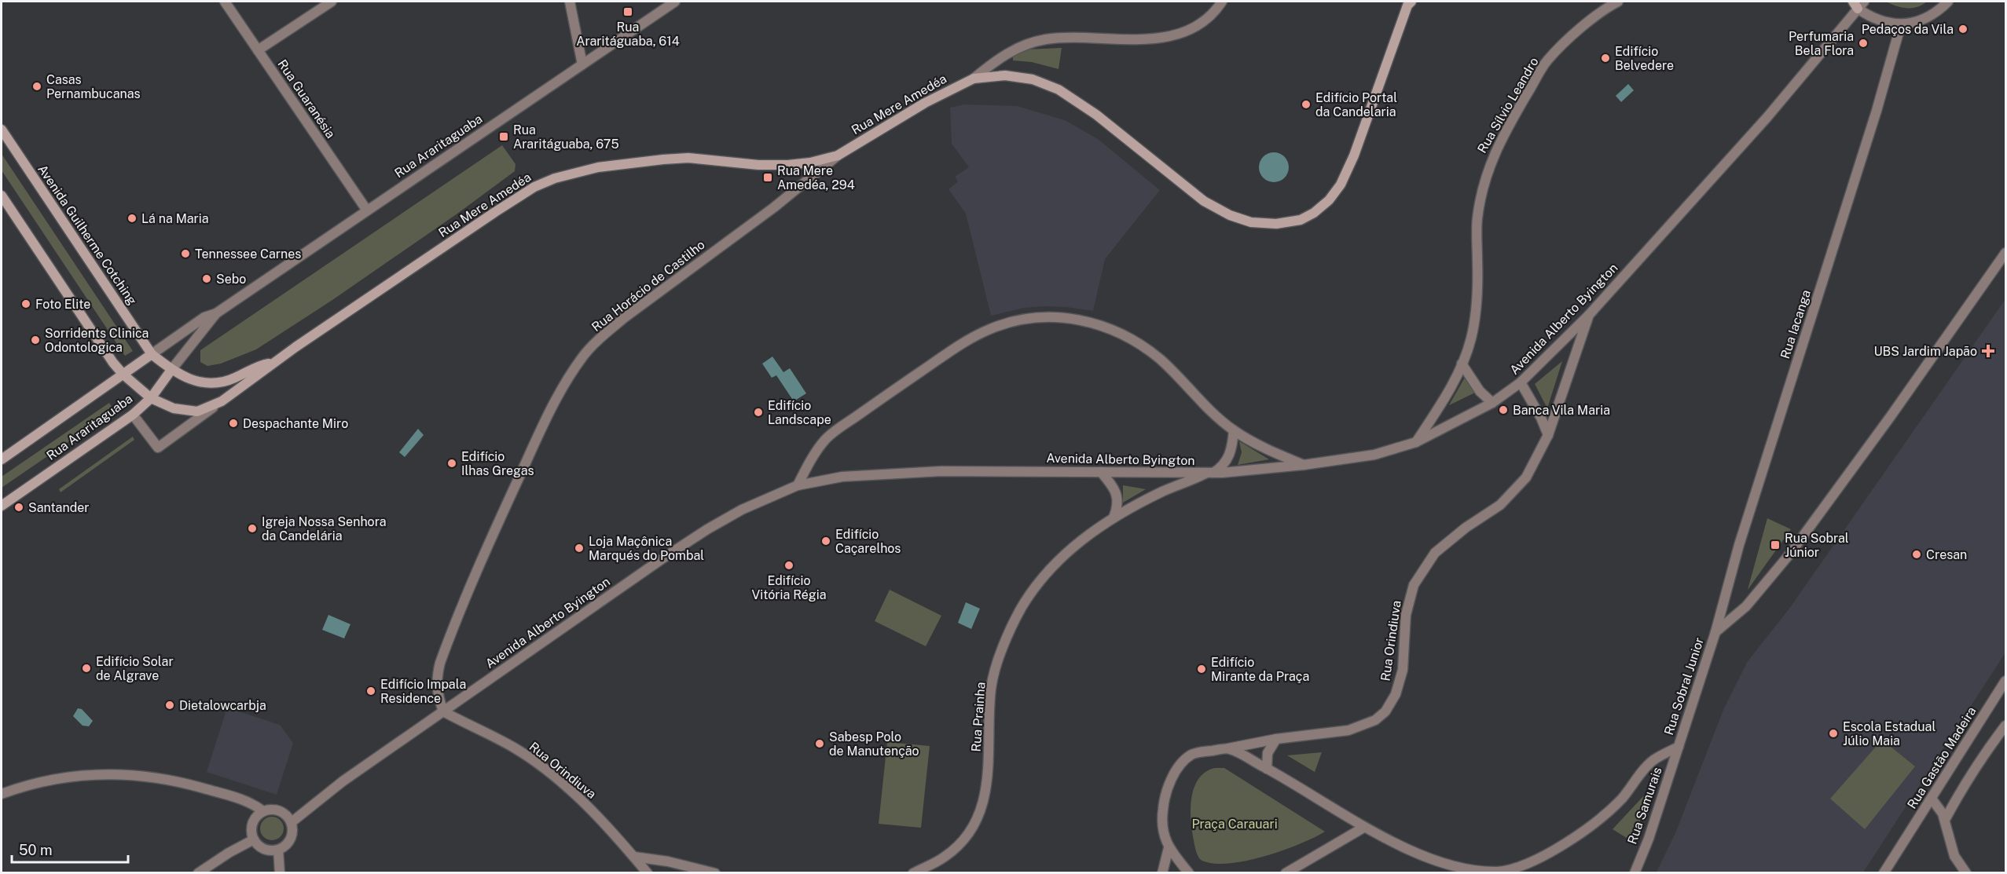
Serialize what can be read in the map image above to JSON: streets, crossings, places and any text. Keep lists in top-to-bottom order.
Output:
{
  "streets": {
    "main road": ["Rua Mere Amedéa", "Rua Araritaguaba", "Avenida Guilherme Cotching"],
    "street": [
      "Rua Guaranésia",
      "Rua Sílvio Leandro",
      "Rua Horácio de Castilho",
      "Avenida Alberto Byington",
      "Rua Iacanga",
      "Rua Orindiuva",
      "Rua Sobral Junior",
      "Rua Prainha",
      "Rua Gastão Madeira",
      "Rua Samurais"
    ]
  },
  "crossings": [
    ["Rua Guaranésia", "Rua Araritaguaba"],
    ["Rua Mere Amedéa", "Rua Araritaguaba"],
    ["Rua Mere Amedéa", "Avenida Guilherme Cotching"],
    ["Rua Mere Amedéa", "Rua Horácio de Castilho"],
    ["Rua Sílvio Leandro", "Avenida Alberto Byington"],
    ["Rua Araritaguaba", "Avenida Guilherme Cotching"],
    ["Rua Horácio de Castilho", "Avenida Alberto Byington"],
    ["Rua Horácio de Castilho", "Rua Orindiuva"],
    ["Avenida Alberto Byington", "Rua Orindiuva"],
    ["Avenida Alberto Byington", "Rua Prainha"],
    ["Rua Iacanga", "Rua Sobral Junior"],
    ["Rua Sobral Junior", "Rua Samurais"]
  ],
  "parks": ["Praça Carauari"],
  "places": {
    "transit": [
      "Rua Araritáguaba, 614",
      "Rua Araritáguaba, 675",
      "Rua Mere Amedéa, 294",
      "Rua Sobral Júnior"
    ],
    "other": [
      "Pedaços da Vila",
      "Perfumaria Bela Flora",
      "Edifício Belvedere",
      "Casas Pernambucanas",
      "Edifício Portal da Candelaria",
      "Lá na Maria",
      "Tennessee Carnes",
      "Sebo",
      "Foto Elite",
      "Sorridents Clinica Odontologica",
      "Banca Vila Maria",
      "Edifício Landscape",
      "Despachante Miro",
      "Edifício Ilhas Gregas",
      "Santander",
      "Igreja Nossa Senhora da Candelária",
      "Edifício Caçarelhos",
      "Loja Maçônica Marqués do Pombal",
      "Cresan",
      "Edifício Vitória Régia",
      "Edifício Solar de Algrave",
      "Edifício Mirante da Praça",
      "Edifício Impala Residence",
      "Dietalowcarbja",
      "Escola Estadual Júlio Maia",
      "Sabesp Polo de Manutenção"
    ],
    "health": ["UBS Jardim Japão"]
  },
  "scale_bar": "50 m"
}
